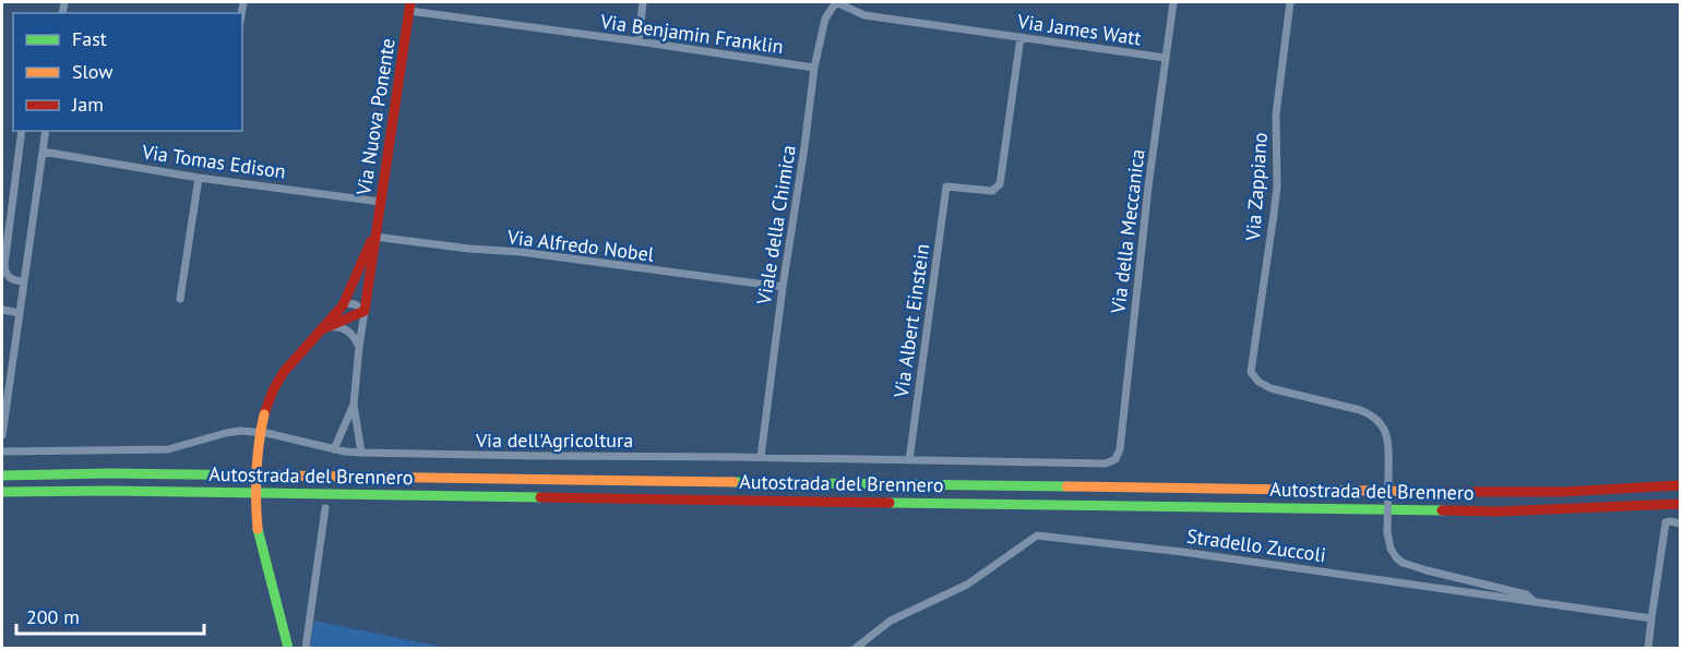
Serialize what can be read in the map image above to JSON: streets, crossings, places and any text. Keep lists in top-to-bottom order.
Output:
{
  "streets": {
    "main road": ["Via Nuova Ponente", "Autostrada del Brennero"],
    "street": [
      "Via James Watt",
      "Via Benjamin Franklin",
      "Via Tomas Edison",
      "Via Zappiano",
      "Viale della Chimica",
      "Via della Meccanica",
      "Via Alfredo Nobel",
      "Via Albert Einstein",
      "Via dell'Agricoltura",
      "Stradello Zuccoli"
    ]
  },
  "crossings": [
    ["Via James Watt", "Viale della Chimica"],
    ["Via James Watt", "Via della Meccanica"],
    ["Via James Watt", "Via Albert Einstein"],
    ["Via Benjamin Franklin", "Via Nuova Ponente"],
    ["Via Benjamin Franklin", "Viale della Chimica"],
    ["Via Nuova Ponente", "Via Tomas Edison"],
    ["Via Nuova Ponente", "Via Alfredo Nobel"],
    ["Via Zappiano", "Stradello Zuccoli"],
    ["Viale della Chimica", "Via Alfredo Nobel"],
    ["Viale della Chimica", "Via dell'Agricoltura"],
    ["Via della Meccanica", "Via dell'Agricoltura"],
    ["Via Albert Einstein", "Via dell'Agricoltura"]
  ],
  "legend": ["Fast", "Slow", "Jam"],
  "scale_bar": "200 m"
}
